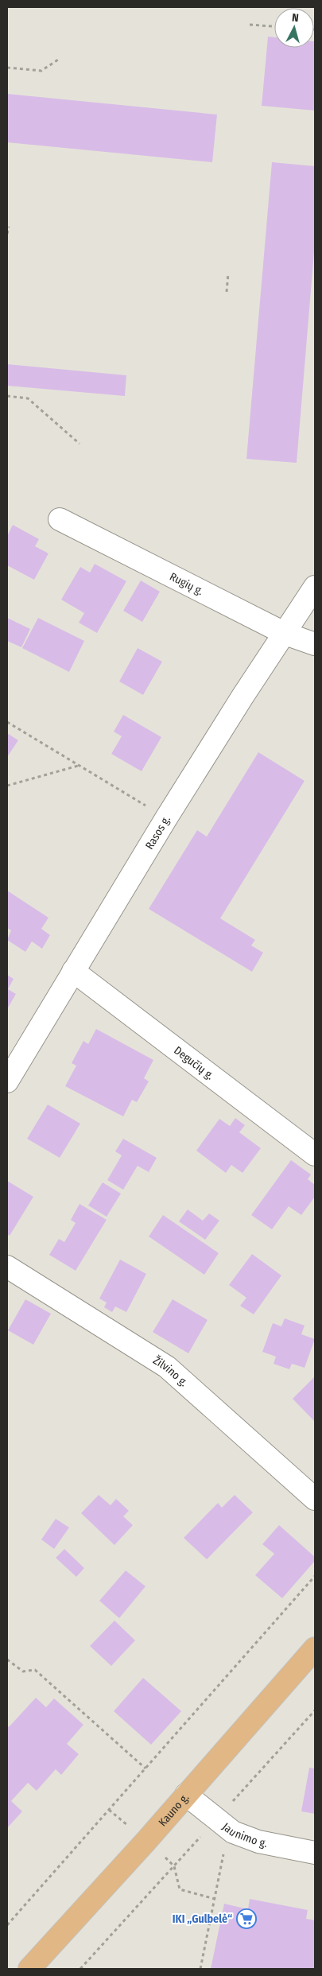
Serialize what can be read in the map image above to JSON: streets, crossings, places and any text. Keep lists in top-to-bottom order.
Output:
{
  "streets": {
    "main road": ["Kauno g."],
    "street": [
      "Rugių g.",
      "Rasos g.",
      "Degučių g.",
      "Žilvino g.",
      "Jaunimo g."
    ]
  },
  "crossings": [
    ["Rugių g.", "Rasos g."],
    ["Rasos g.", "Degučių g."],
    ["Kauno g.", "Jaunimo g."]
  ],
  "places": {
    "supermarket": ["IKI „Gulbelė“"]
  },
  "north": "top"
}
